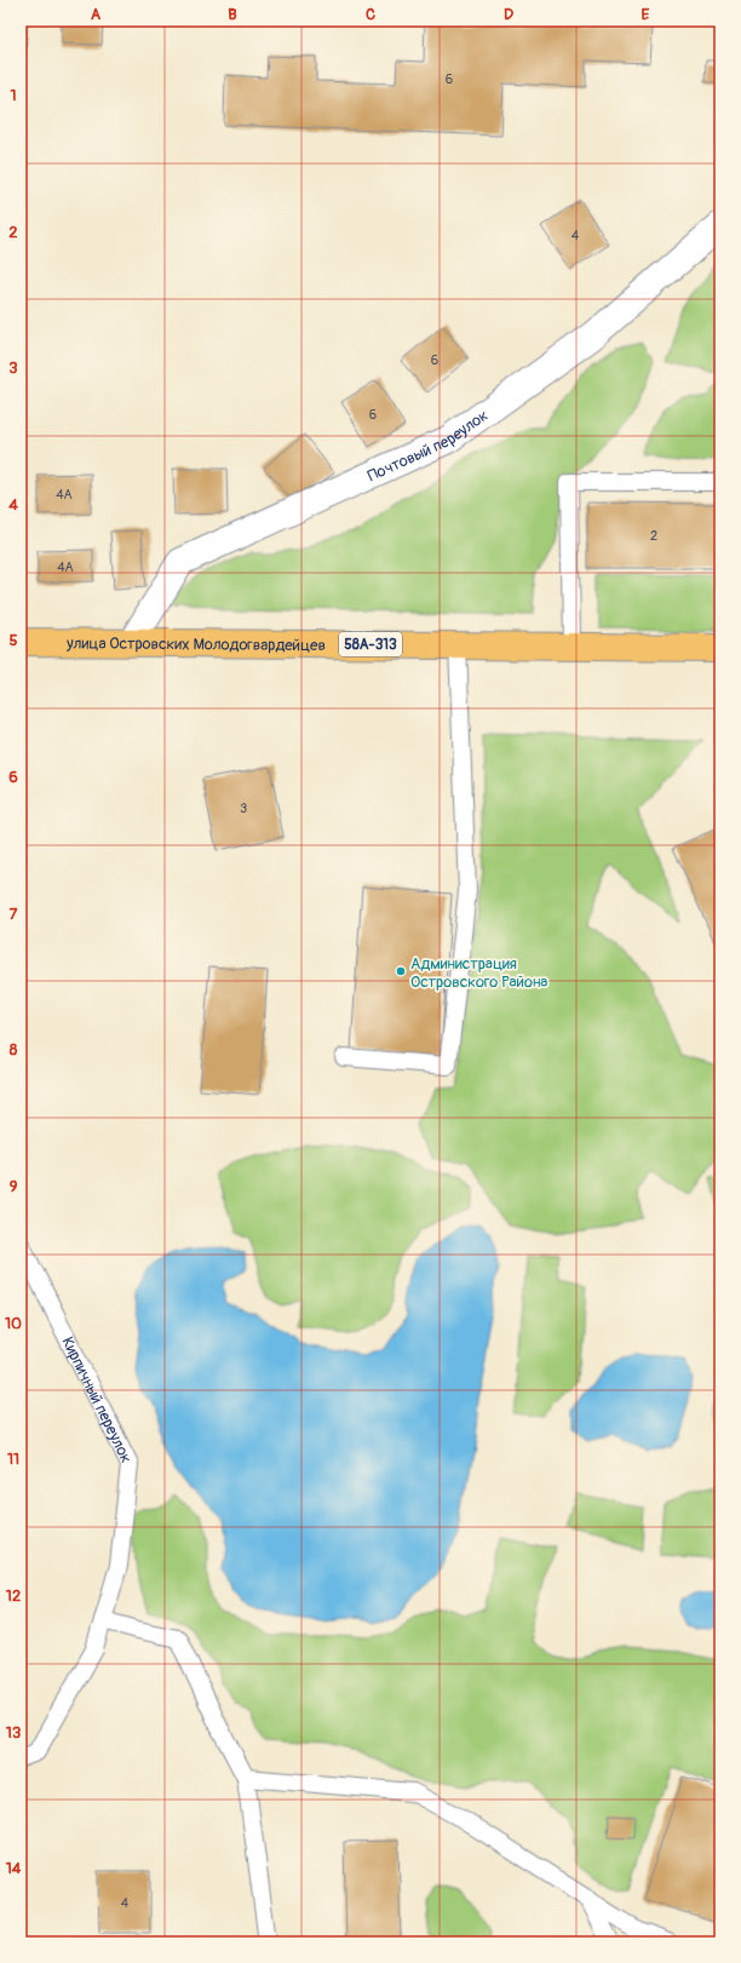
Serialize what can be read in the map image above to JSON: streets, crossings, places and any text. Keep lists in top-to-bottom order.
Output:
{
  "streets": {
    "main road": ["улица Островских Молодогвардейцев", "58А-313"],
    "street": ["Почтовый переулок"],
    "lane": ["Кирпичный переулок"]
  },
  "crossings": [
    ["Почтовый переулок", "улица Островских Молодогвардейцев"]
  ],
  "places": ["Администрация Островского Района"],
  "house_numbers": [
    "6",
    "4",
    "6",
    "6",
    "4А",
    "2",
    "4А",
    "3",
    "4"
  ],
  "grid": {
    "columns": [
      "A",
      "B",
      "C",
      "D",
      "E"
    ],
    "rows": [
      "1",
      "2",
      "3",
      "4",
      "5",
      "6",
      "7",
      "8",
      "9",
      "10",
      "11",
      "12",
      "13",
      "14"
    ]
  }
}
